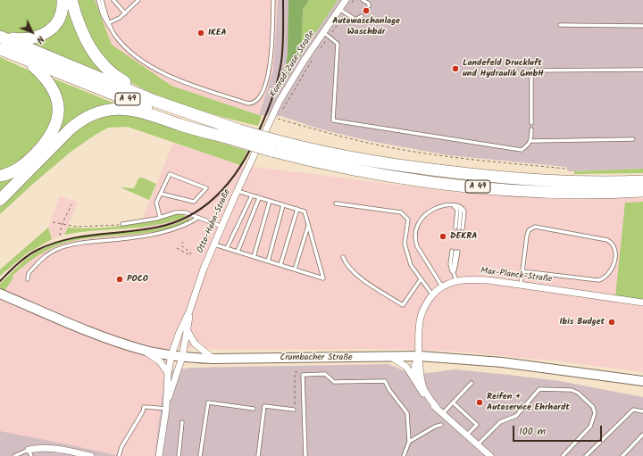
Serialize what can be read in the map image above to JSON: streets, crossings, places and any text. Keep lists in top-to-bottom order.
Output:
{
  "streets": {
    "highway": ["A 49"],
    "main road": ["Crumbacher Straße"],
    "street": ["Konrad-Zuse-Straße", "Otto-Hahn-Straße", "Max-Planck-Straße"]
  },
  "crossings": [
    ["Konrad-Zuse-Straße", "Otto-Hahn-Straße"],
    ["Otto-Hahn-Straße", "Crumbacher Straße"],
    ["Max-Planck-Straße", "Crumbacher Straße"]
  ],
  "places": [
    "Autowaschanlage Waschbär",
    "IKEA",
    "Landefeld Druckluft und Hydraulik GmbH",
    "DEKRA",
    "POCO",
    "Ibis Budget",
    "Reifen + Autoservice Ehrhardt"
  ],
  "scale_bar": "100 m",
  "north": "bottom right"
}
